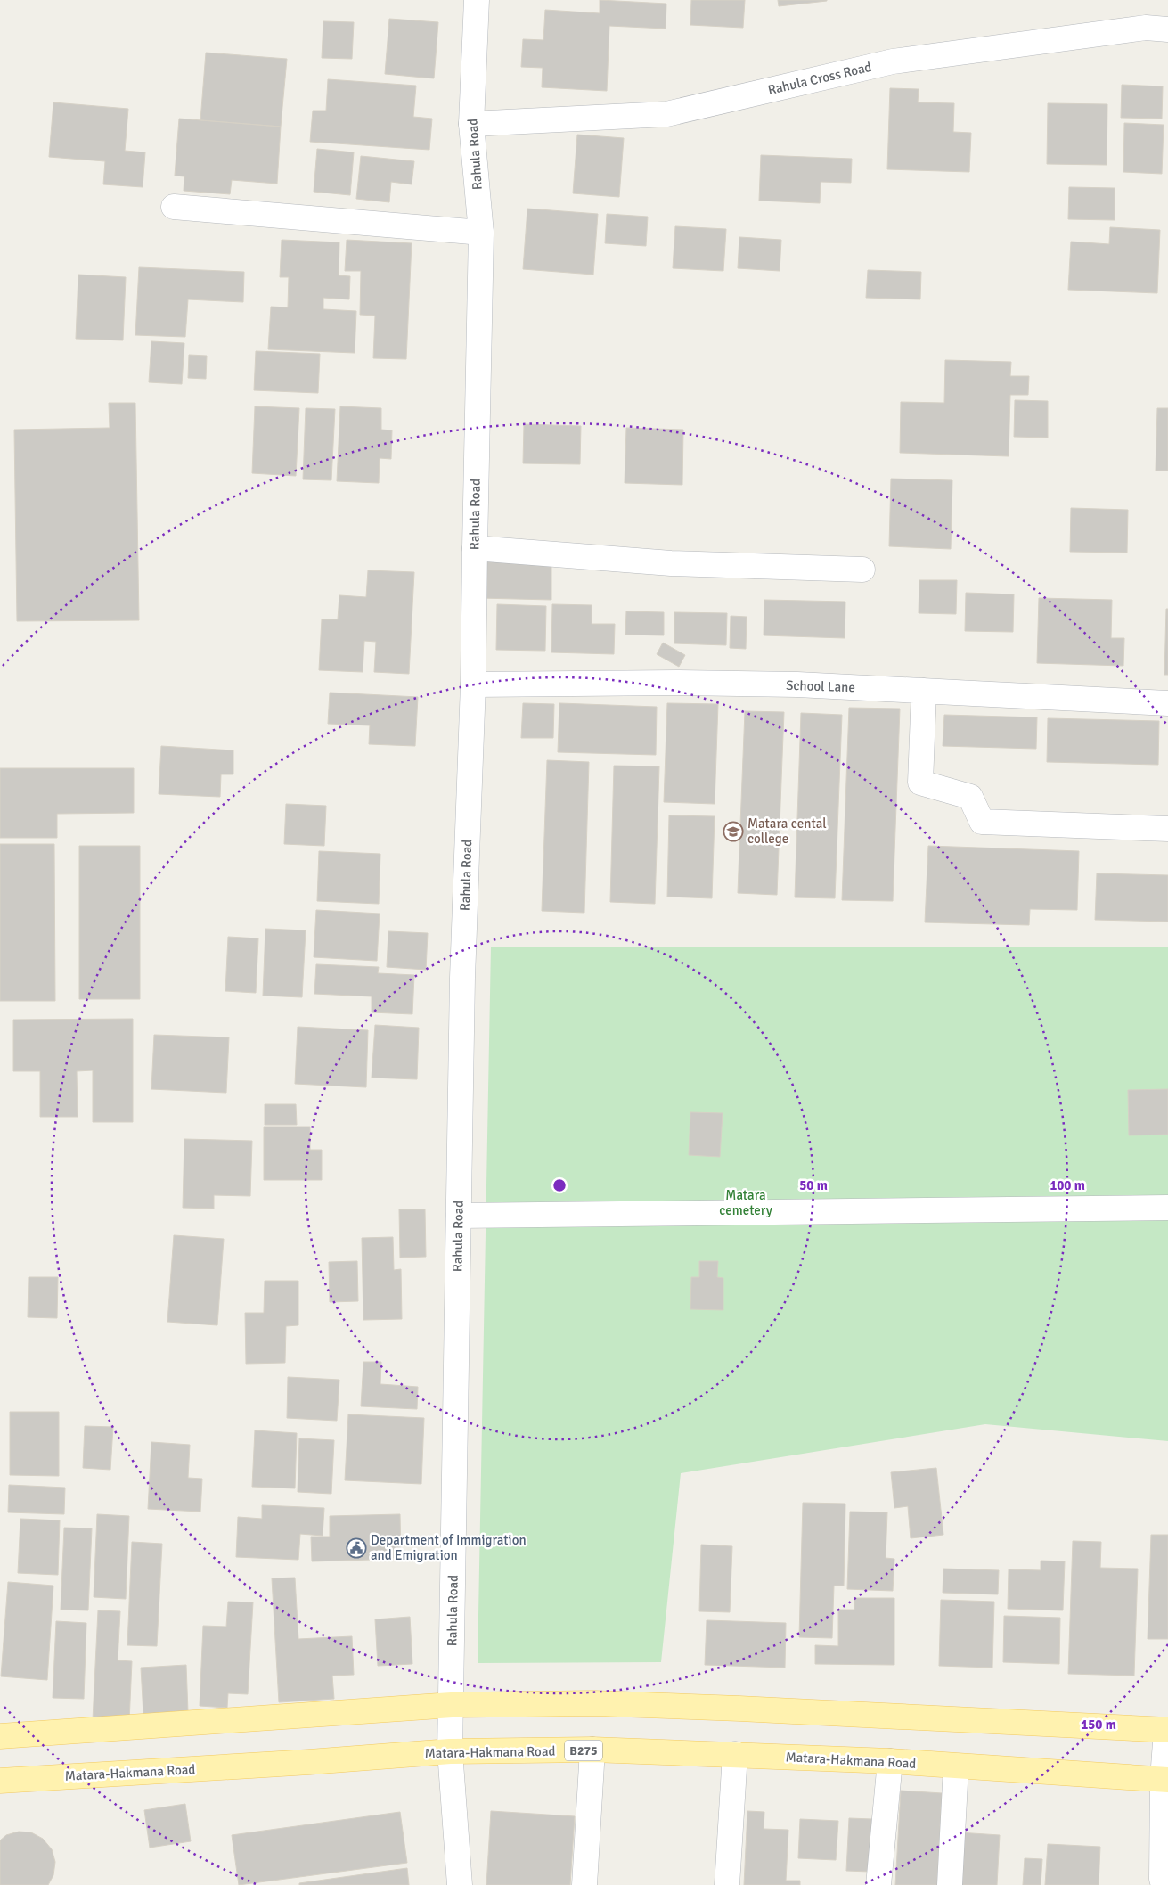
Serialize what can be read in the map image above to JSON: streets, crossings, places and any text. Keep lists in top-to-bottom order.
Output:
{
  "streets": {
    "main road": ["B275", "Matara-Hakmana Road"],
    "street": ["Rahula Cross Road", "Rahula Road", "School Lane"]
  },
  "crossings": [
    ["Rahula Cross Road", "Rahula Road"],
    ["Rahula Road", "School Lane"],
    ["Rahula Road", "Matara-Hakmana Road"]
  ],
  "parks": ["Matara cemetery"],
  "places": {
    "school or university": ["Matara cental college"],
    "public building": ["Department of Immigration and Emigration"]
  },
  "rings": ["50 m", "100 m", "150 m"]
}
